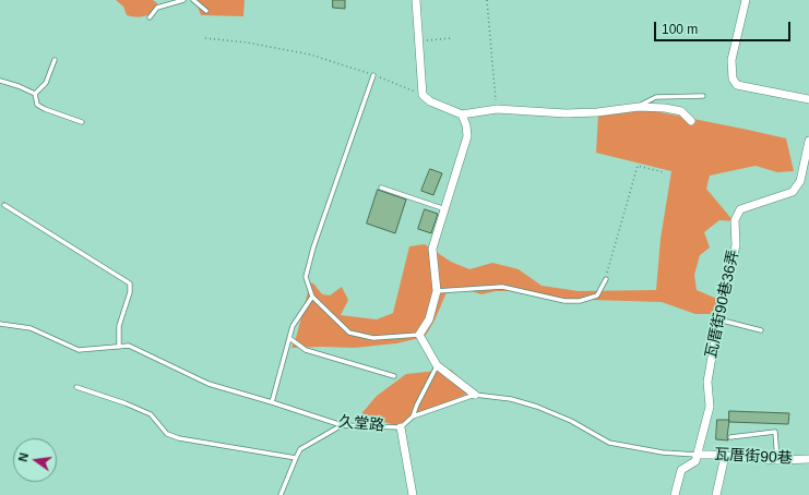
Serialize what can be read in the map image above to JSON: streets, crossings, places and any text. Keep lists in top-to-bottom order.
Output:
{
  "streets": {
    "street": ["瓦厝街90巷36弄", "瓦厝街90巷"],
    "lane": ["久堂路"]
  },
  "crossings": [
    ["瓦厝街90巷36弄", "久堂路"],
    ["瓦厝街90巷36弄", "瓦厝街90巷"],
    ["久堂路", "瓦厝街90巷"]
  ],
  "scale_bar": "100 m",
  "north": "left"
}
